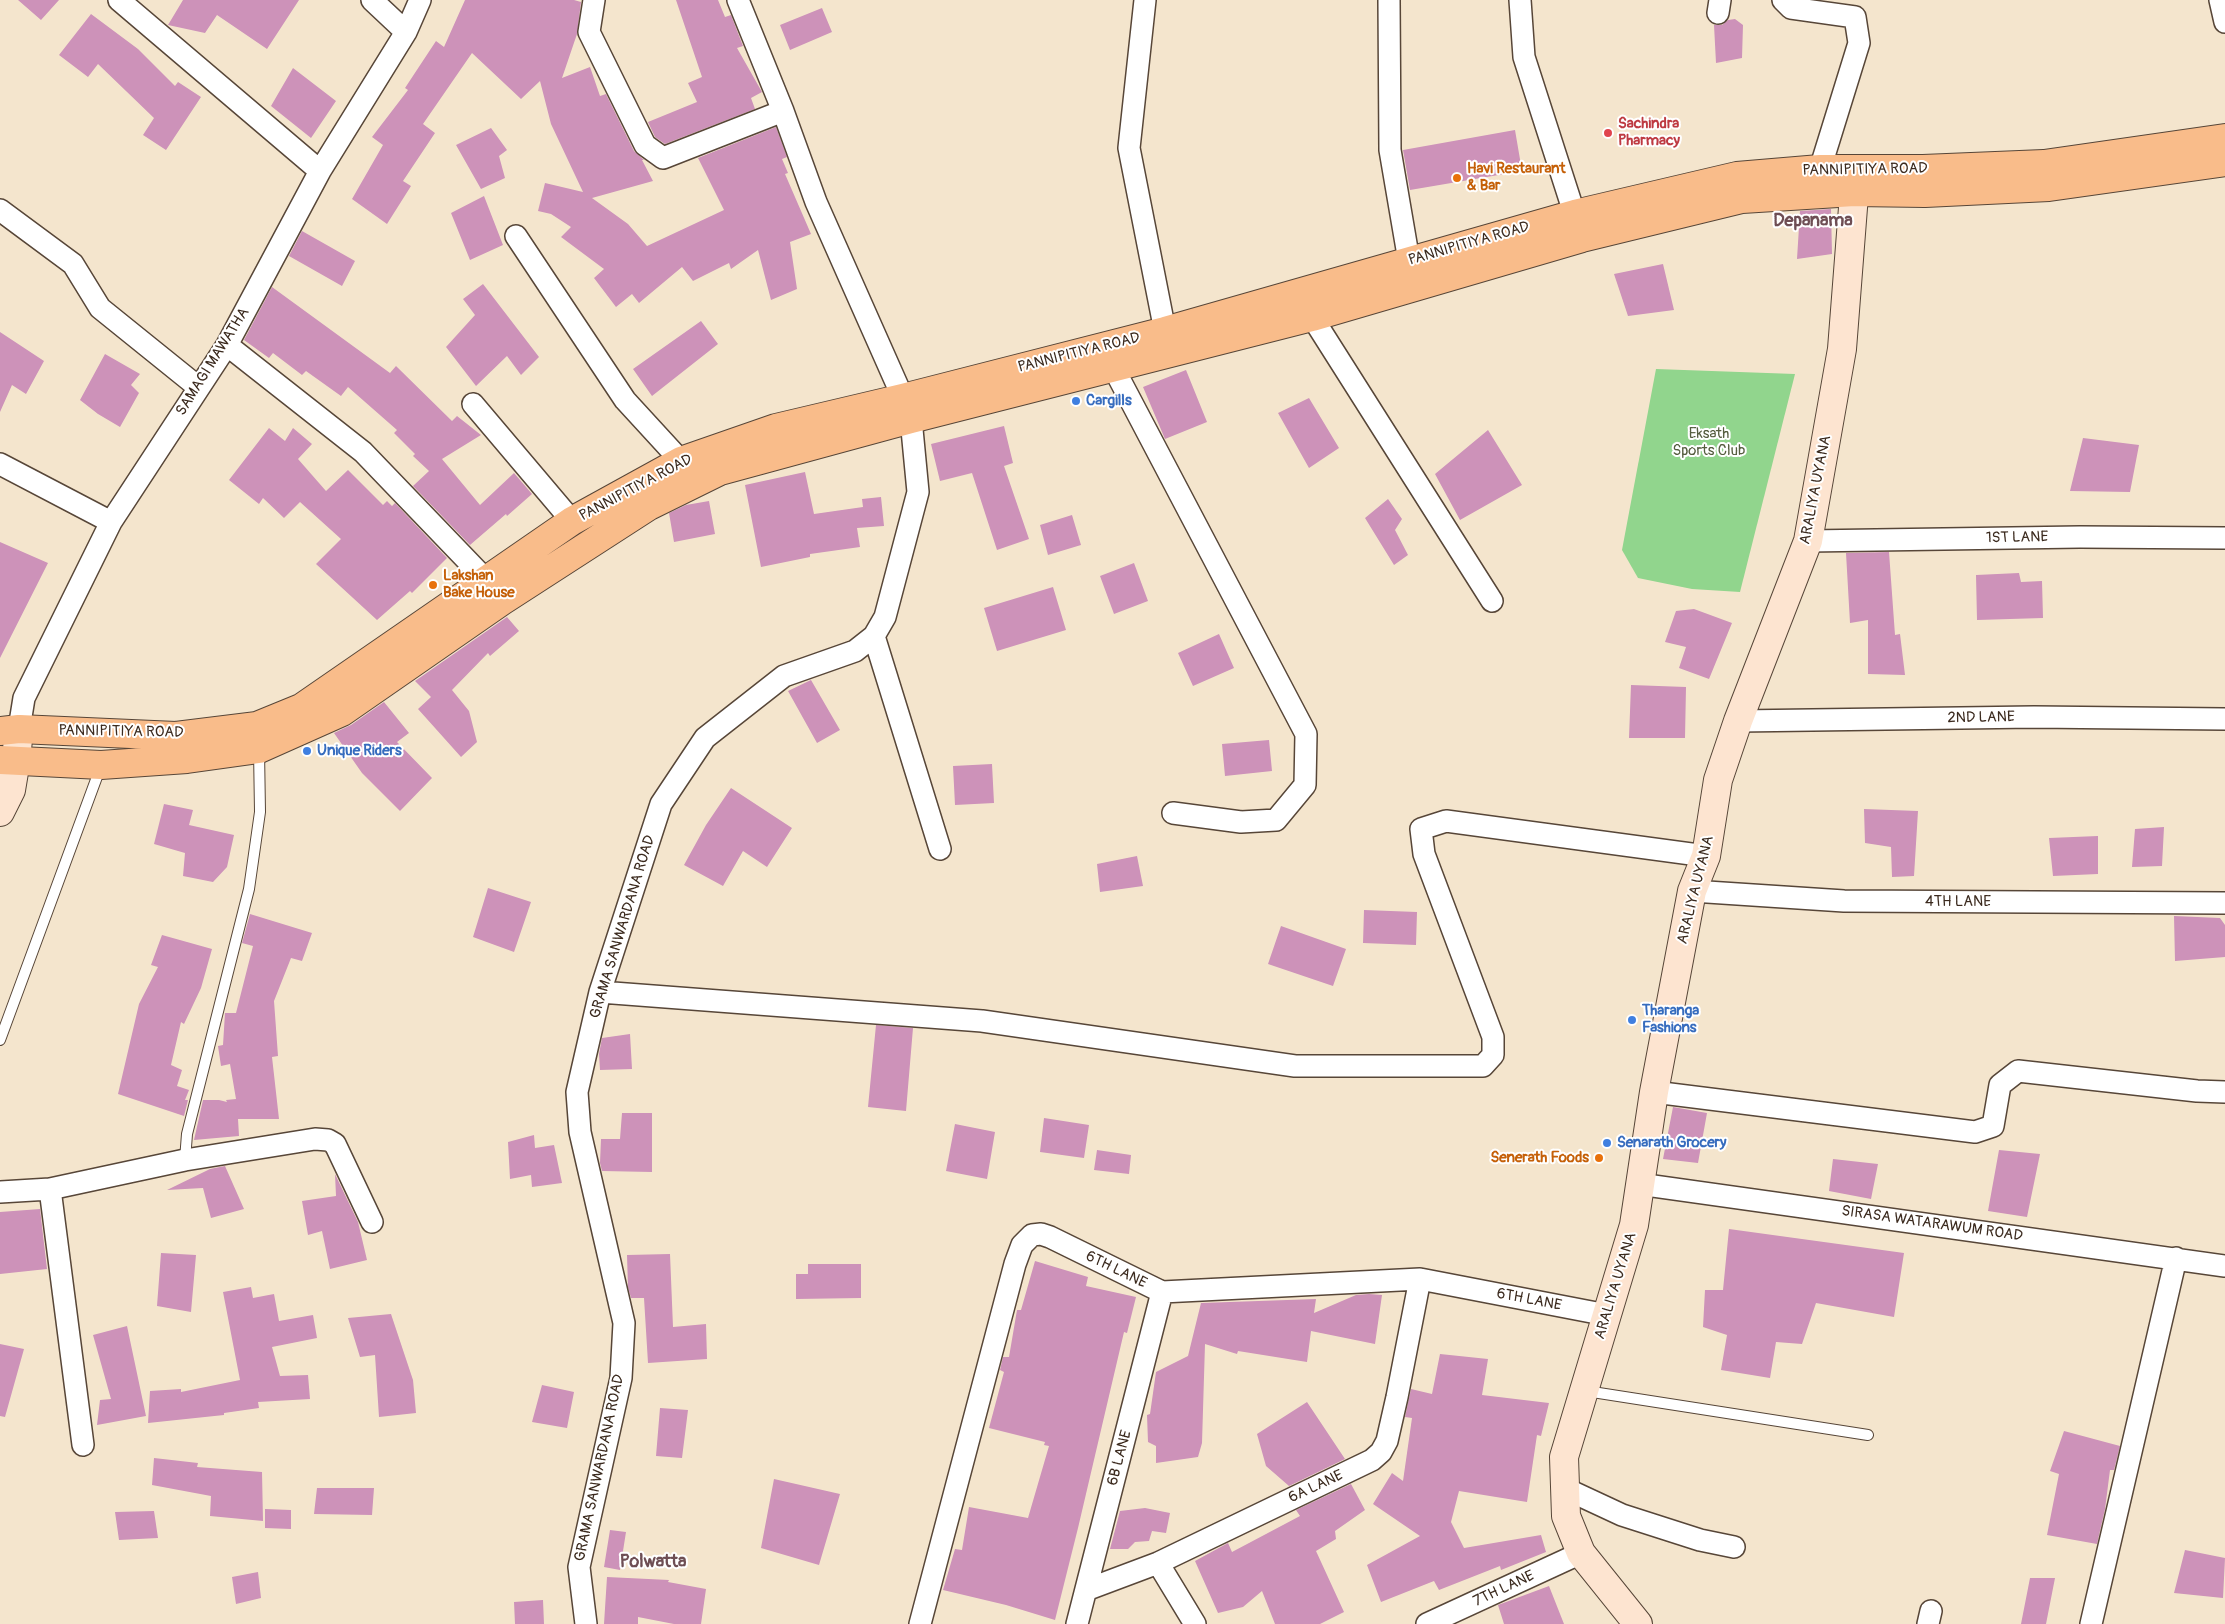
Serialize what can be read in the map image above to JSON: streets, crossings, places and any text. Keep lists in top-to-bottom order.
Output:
{
  "streets": {
    "main road": ["PANNIPITIYA ROAD"],
    "street": [
      "SAMAGI MAWATHA",
      "ARALIYA UYANA",
      "1ST LANE",
      "2ND LANE",
      "4TH LANE",
      "GRAMA SANWARDANA ROAD",
      "SIRASA WATARAWUM ROAD",
      "6TH LANE",
      "6B LANE",
      "6A LANE",
      "7TH LANE"
    ]
  },
  "crossings": [
    ["PANNIPITIYA ROAD", "SAMAGI MAWATHA"],
    ["PANNIPITIYA ROAD", "ARALIYA UYANA"],
    ["PANNIPITIYA ROAD", "GRAMA SANWARDANA ROAD"],
    ["ARALIYA UYANA", "1ST LANE"],
    ["ARALIYA UYANA", "2ND LANE"],
    ["ARALIYA UYANA", "4TH LANE"],
    ["ARALIYA UYANA", "SIRASA WATARAWUM ROAD"],
    ["ARALIYA UYANA", "6TH LANE"],
    ["ARALIYA UYANA", "7TH LANE"],
    ["6TH LANE", "6B LANE"],
    ["6TH LANE", "6A LANE"],
    ["6B LANE", "6A LANE"]
  ],
  "districts": ["Depanama", "Polwatta"],
  "parks": ["Eksath Sports Club"],
  "places": [
    "Sachindra Pharmacy",
    "Havi Restaurant & Bar",
    "Cargills",
    "Lakshan Bake House",
    "Unique Riders",
    "Tharanga Fashions",
    "Senarath Grocery",
    "Senerath Foods"
  ]
}
